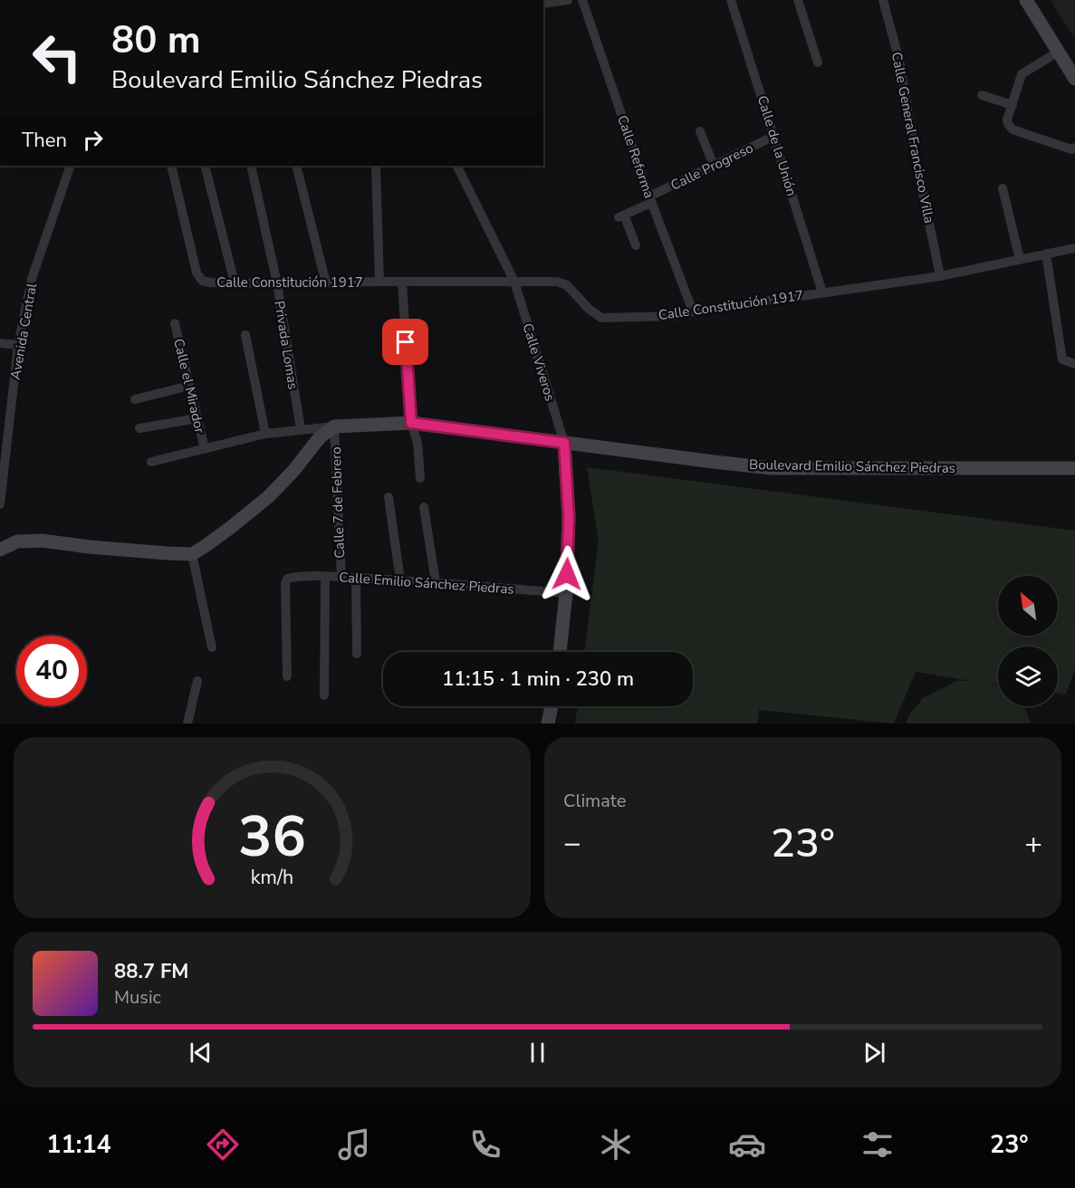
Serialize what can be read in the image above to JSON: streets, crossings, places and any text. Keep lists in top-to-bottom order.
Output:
{
  "streets": {
    "main road": ["Boulevard Emilio Sánchez Piedras"],
    "street": [
      "Calle General Francisco Villa",
      "Calle de la Unión",
      "Calle Reforma",
      "Calle Progreso",
      "Calle Constitución 1917",
      "Avenida Central",
      "Privada Lomas",
      "Calle Viveros",
      "Calle el Mirador",
      "Calle 7 de Febrero",
      "Calle Emilio Sánchez Piedras"
    ]
  },
  "crossings": [
    ["Calle General Francisco Villa", "Calle Constitución 1917"],
    ["Calle de la Unión", "Calle Progreso"],
    ["Calle de la Unión", "Calle Constitución 1917"],
    ["Calle Reforma", "Calle Progreso"],
    ["Calle Reforma", "Calle Constitución 1917"],
    ["Calle Constitución 1917", "Privada Lomas"],
    ["Calle Constitución 1917", "Calle Viveros"],
    ["Calle Viveros", "Boulevard Emilio Sánchez Piedras"],
    ["Boulevard Emilio Sánchez Piedras", "Calle 7 de Febrero"],
    ["Calle 7 de Febrero", "Calle Emilio Sánchez Piedras"]
  ],
  "north": "top left",
  "page": {
    "turn": ["80 m", "Boulevard Emilio Sánchez Piedras"],
    "then": "Then",
    "limit": "40",
    "trip": "11:15 · 1 min · 230 m",
    "tile": "Climate",
    "heat": ["−", "23°", "+"],
    "song": ["88.7 FM", "Music"],
    "tabs": ["11:14", "23°"],
    "gauge": ["36", "km/h"]
  }
}
